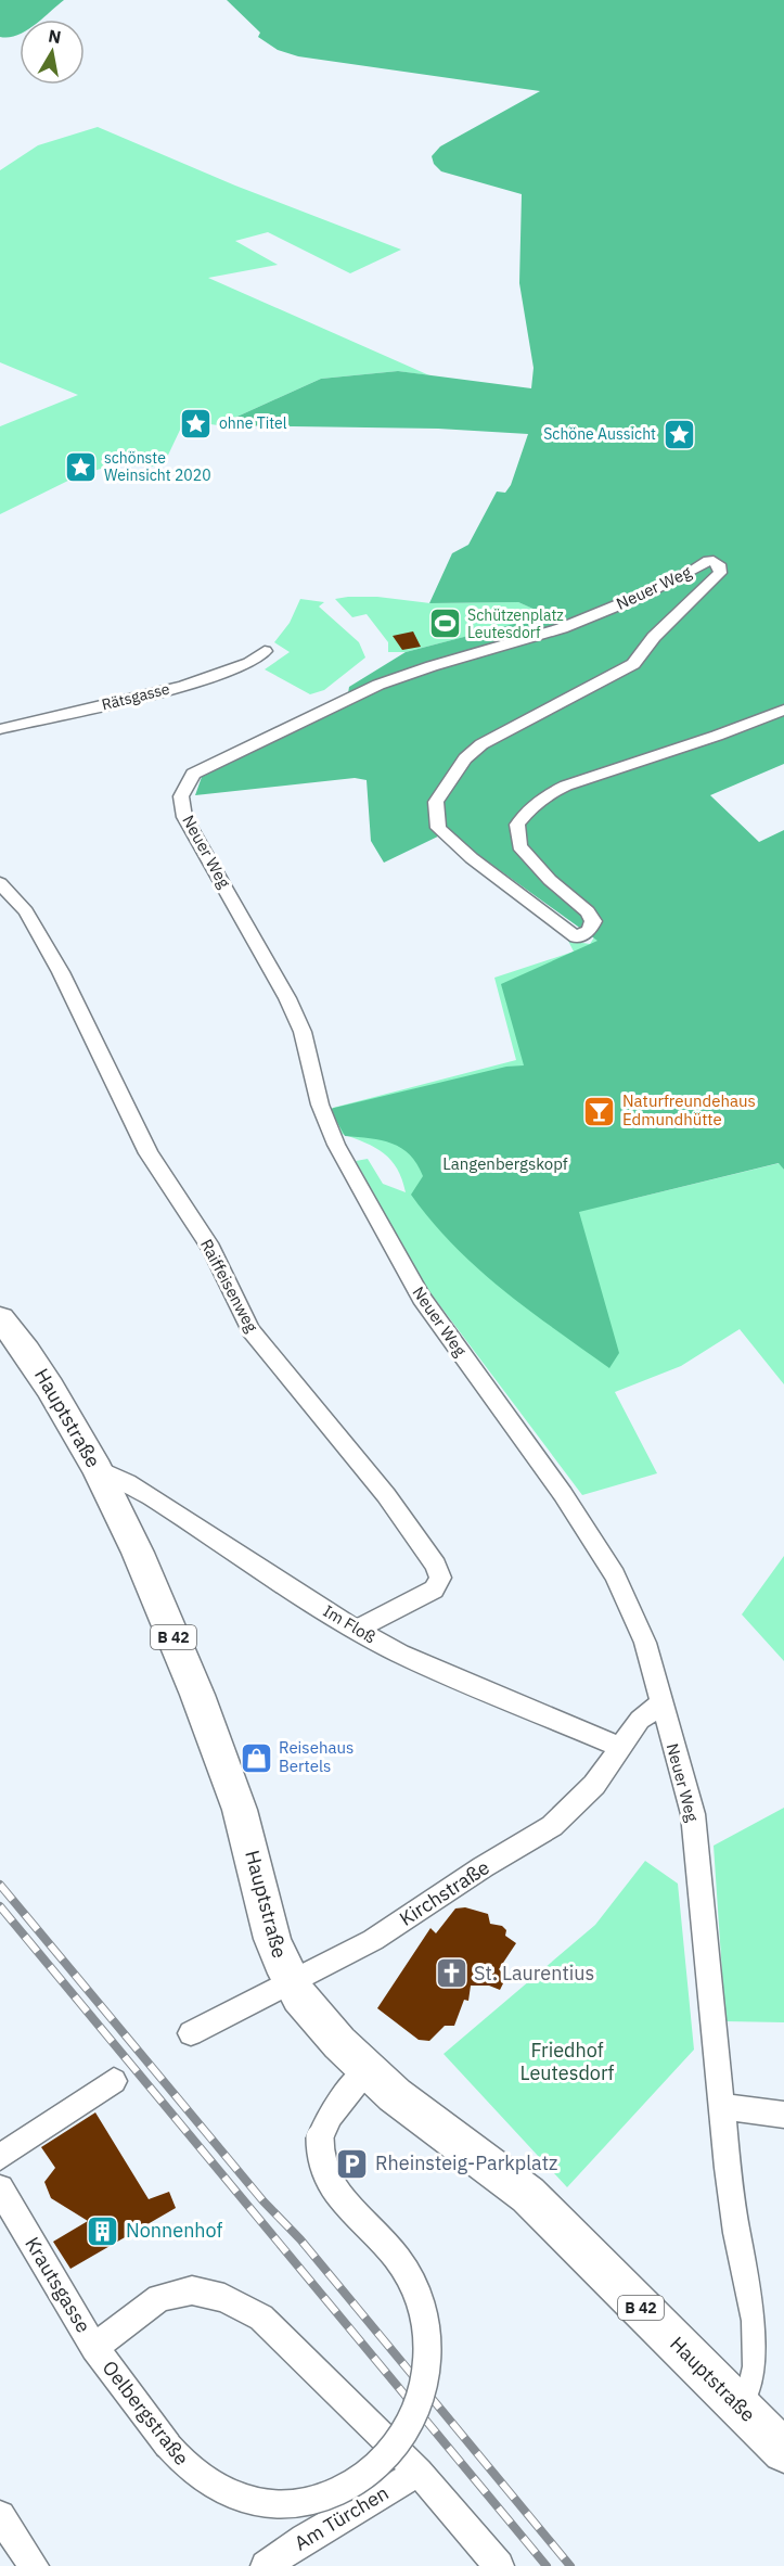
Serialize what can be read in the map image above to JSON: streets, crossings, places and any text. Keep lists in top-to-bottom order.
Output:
{
  "streets": {
    "main road": ["Hauptstraße", "B 42"],
    "street": [
      "Neuer Weg",
      "Rätsgasse",
      "Raiffeisenweg",
      "Im Floß",
      "Kirchstraße",
      "Krautsgasse",
      "Oelbergstraße",
      "Am Türchen"
    ]
  },
  "crossings": [
    ["Neuer Weg", "Hauptstraße"],
    ["Neuer Weg", "Kirchstraße"],
    ["Raiffeisenweg", "Im Floß"],
    ["Hauptstraße", "Im Floß"],
    ["Hauptstraße", "Kirchstraße"],
    ["Hauptstraße", "Oelbergstraße"],
    ["Im Floß", "Kirchstraße"],
    ["Krautsgasse", "Oelbergstraße"],
    ["Oelbergstraße", "Am Türchen"]
  ],
  "parks": ["Langenbergskopf", "Friedhof Leutesdorf"],
  "places": {
    "place": ["ohne Titel", "Schöne Aussicht", "schönste Weinsicht 2020"],
    "sports": ["Schützenplatz Leutesdorf"],
    "bar": ["Naturfreundehaus Edmundhütte"],
    "shop": ["Reisehaus Bertels"],
    "church": ["St. Laurentius"],
    "parking": ["Rheinsteig-Parkplatz"],
    "building": ["Nonnenhof"]
  },
  "north": "top"
}
